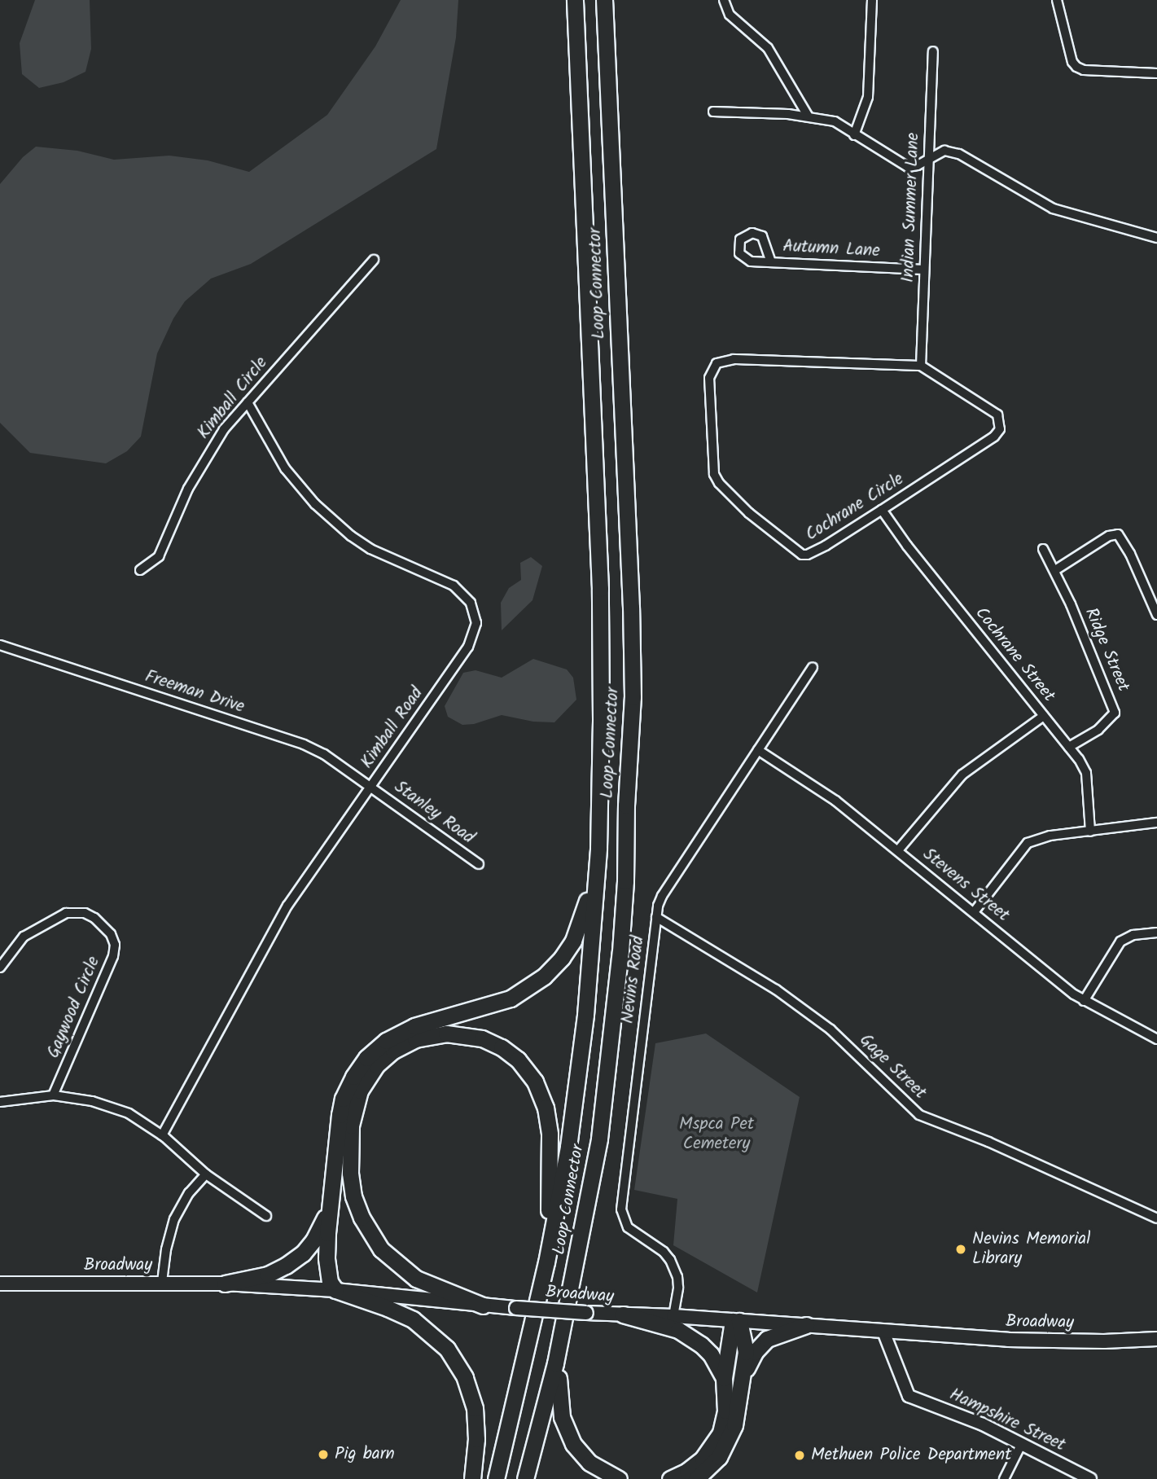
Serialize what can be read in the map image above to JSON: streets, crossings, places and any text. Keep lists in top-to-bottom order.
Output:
{
  "streets": {
    "highway": ["Loop Connector"],
    "main road": ["Broadway", "Hampshire Street"],
    "street": [
      "Indian Summer Lane",
      "Autumn Lane",
      "Kimball Circle",
      "Cochrane Circle",
      "Ridge Street",
      "Cochrane Street",
      "Freeman Drive",
      "Kimball Road",
      "Stanley Road",
      "Stevens Street",
      "Nevins Road",
      "Gaywood Circle",
      "Gage Street"
    ]
  },
  "crossings": [
    ["Indian Summer Lane", "Autumn Lane"],
    ["Indian Summer Lane", "Cochrane Circle"],
    ["Kimball Circle", "Kimball Road"],
    ["Cochrane Circle", "Cochrane Street"],
    ["Ridge Street", "Cochrane Street"],
    ["Freeman Drive", "Kimball Road"],
    ["Freeman Drive", "Stanley Road"],
    ["Kimball Road", "Stanley Road"],
    ["Stevens Street", "Nevins Road"],
    ["Nevins Road", "Gage Street"],
    ["Nevins Road", "Broadway"],
    ["Broadway", "Hampshire Street"]
  ],
  "parks": ["Mspca Pet Cemetery"],
  "places": ["Nevins Memorial Library", "Pig barn", "Methuen Police Department"]
}
